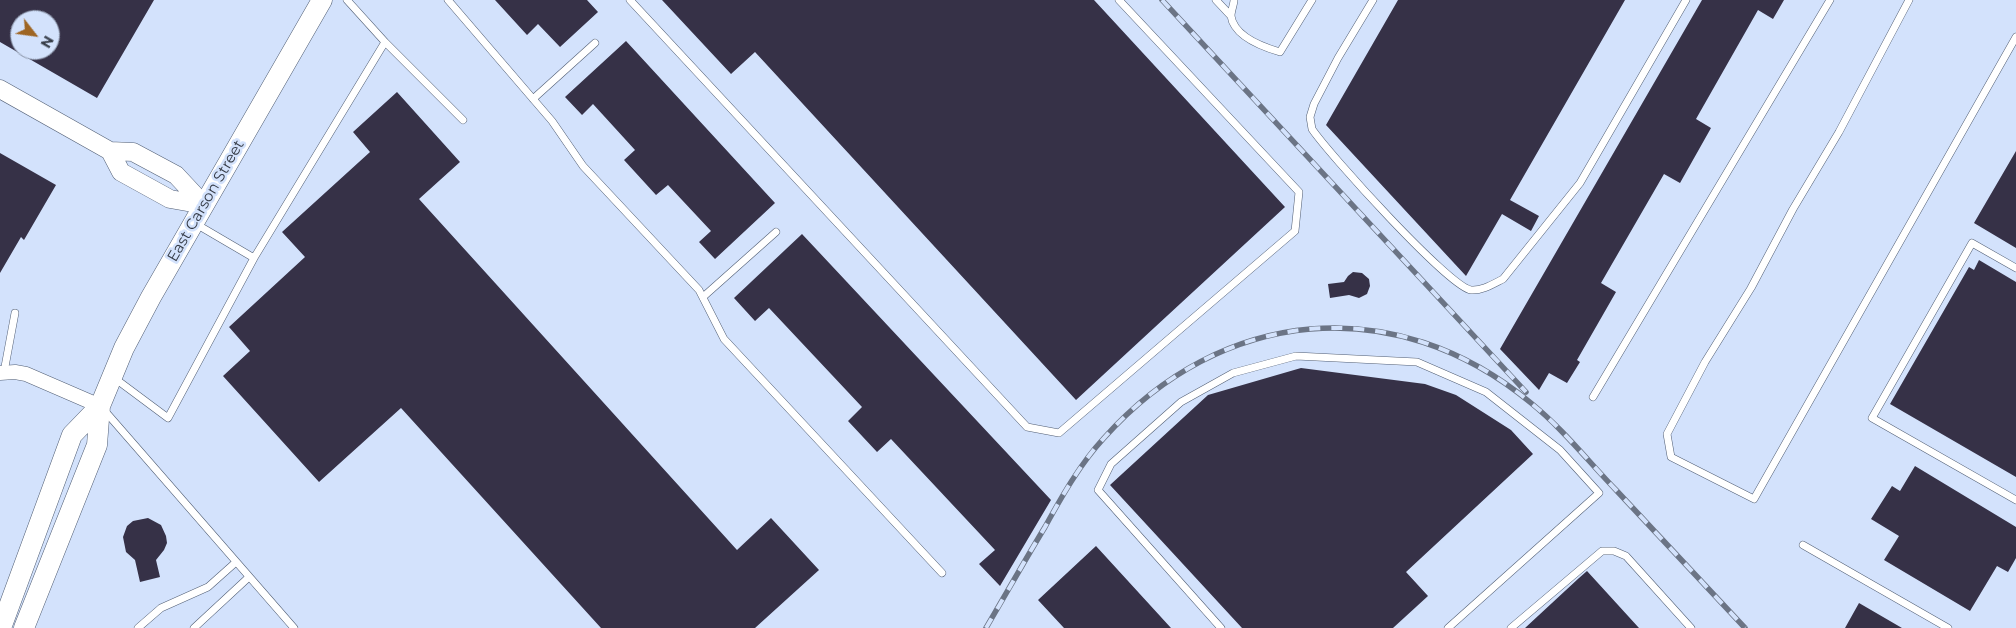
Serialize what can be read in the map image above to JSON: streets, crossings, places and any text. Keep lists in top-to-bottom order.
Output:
{
  "streets": {
    "main road": ["East Carson Street"]
  },
  "north": "bottom right"
}
